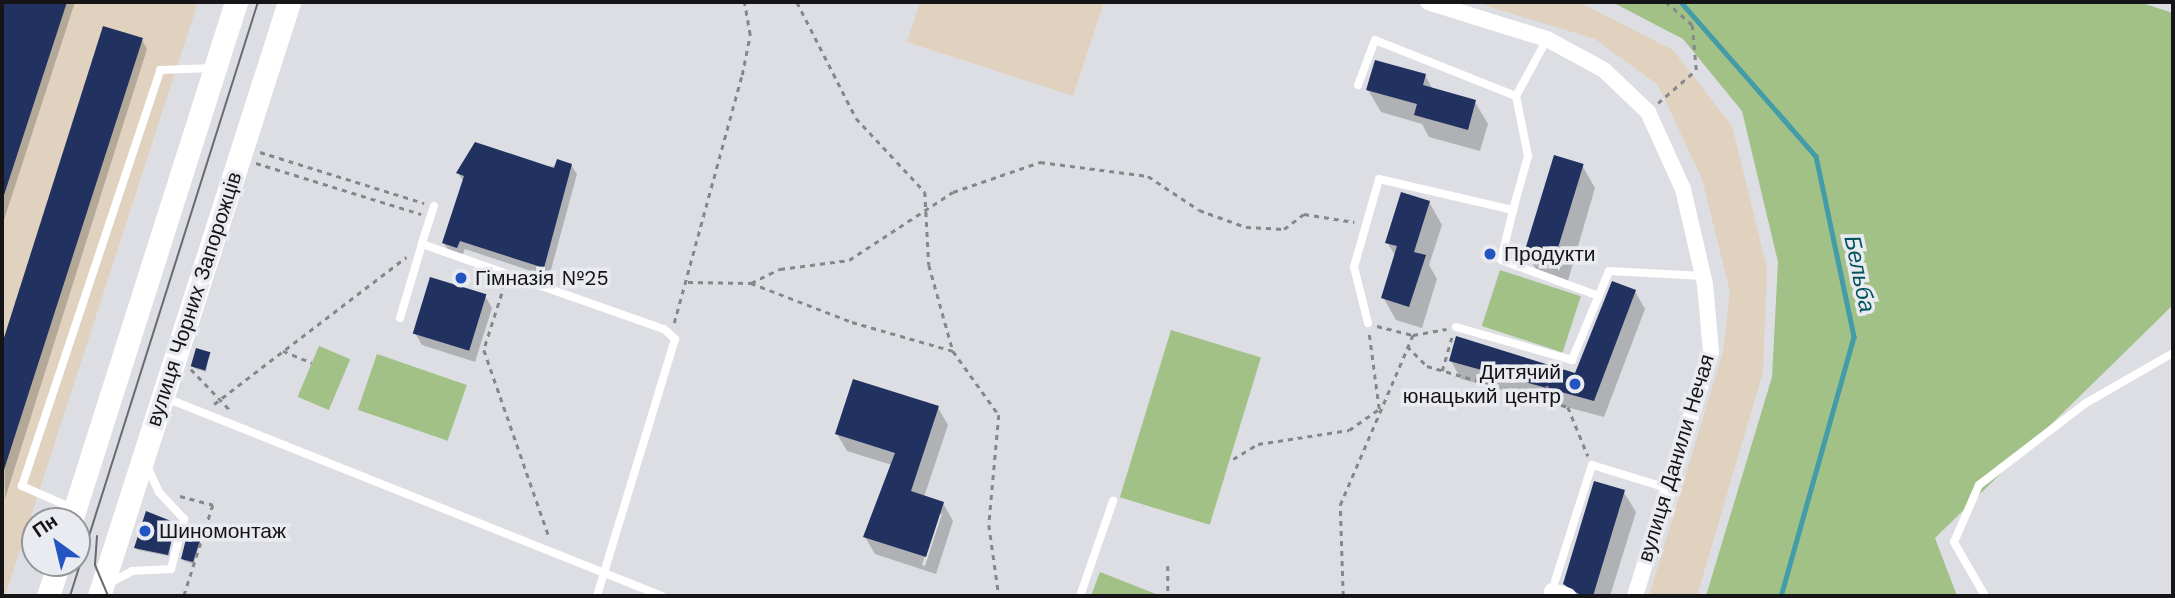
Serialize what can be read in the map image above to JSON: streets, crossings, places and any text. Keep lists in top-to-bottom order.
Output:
{
  "streets": {
    "main road": ["вулиця Чорних Запорожців"],
    "street": ["вулиця Данили Нечая"]
  },
  "water": ["Бельба"],
  "places": [
    "Продукти",
    "Гімназія №25",
    "Дитячий юнацький центр",
    "Шиномонтаж"
  ],
  "north": "top left"
}
